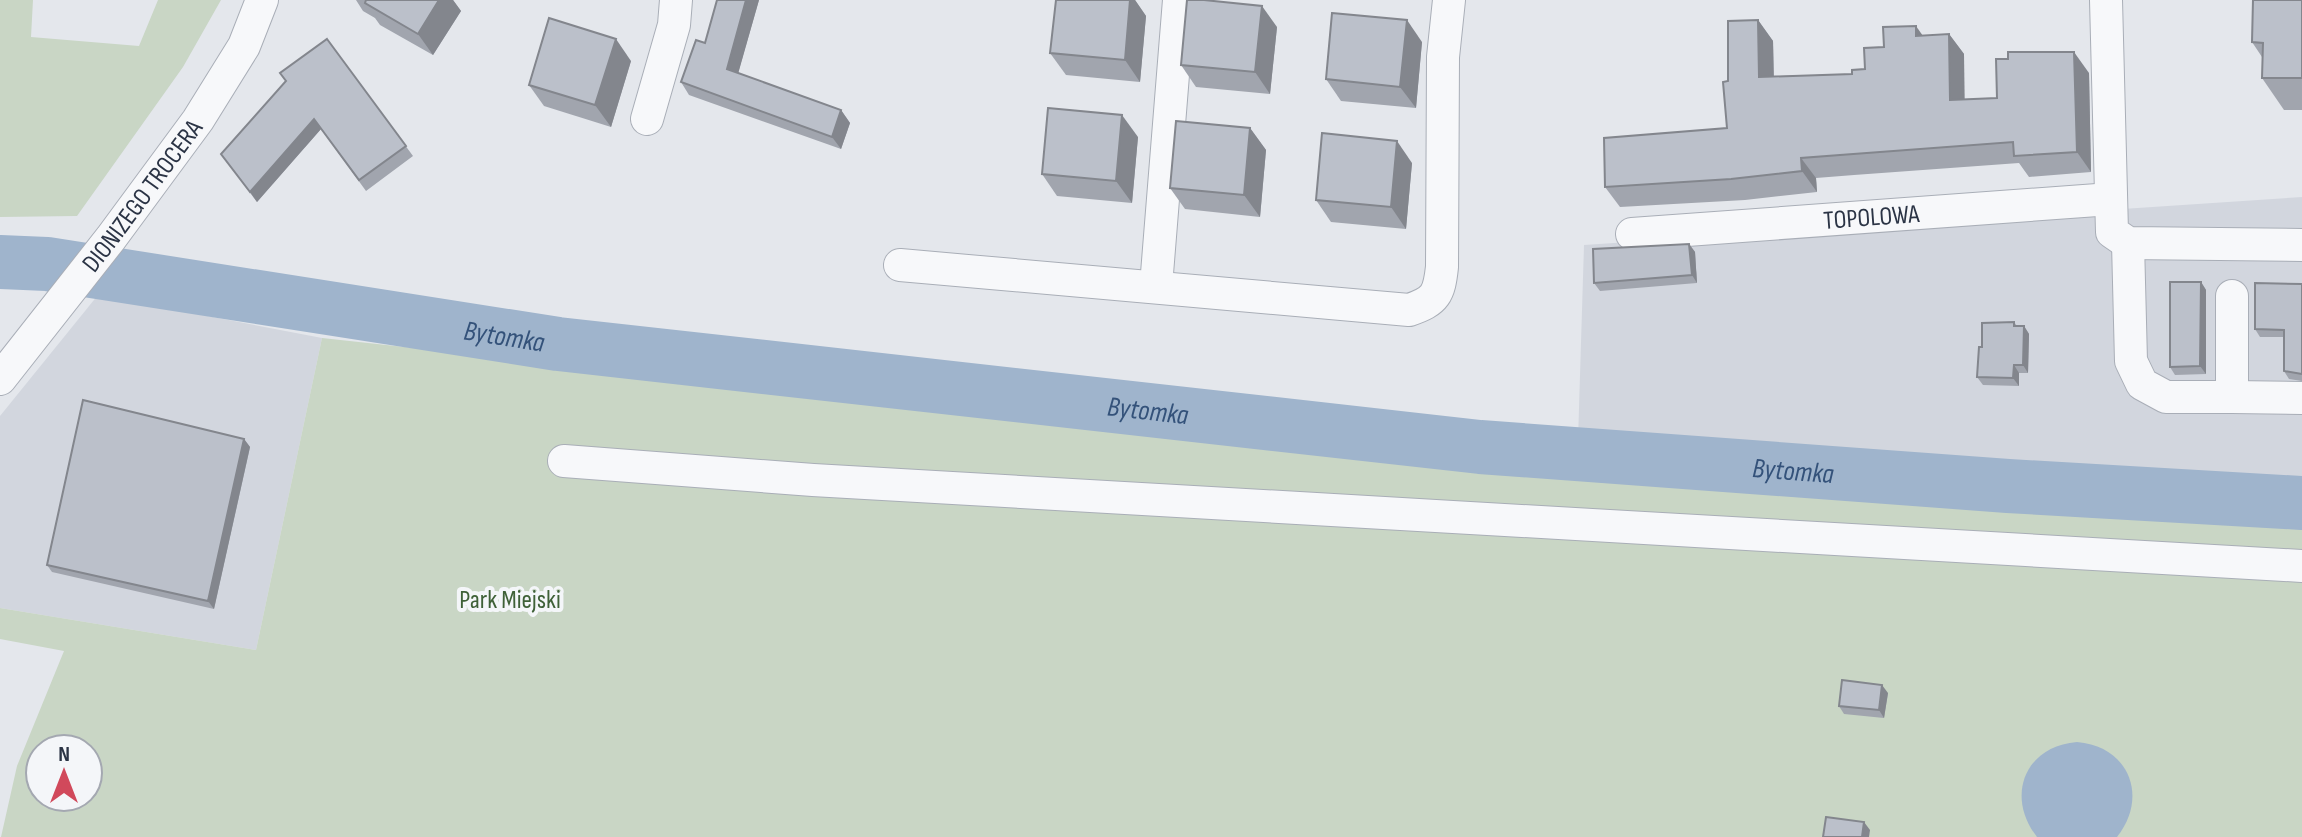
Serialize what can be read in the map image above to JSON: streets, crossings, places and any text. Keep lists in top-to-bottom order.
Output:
{
  "streets": {
    "street": ["DIONIZEGO TROCERA", "TOPOLOWA"]
  },
  "water": ["Bytomka"],
  "parks": ["Park Miejski"],
  "north": "top"
}
